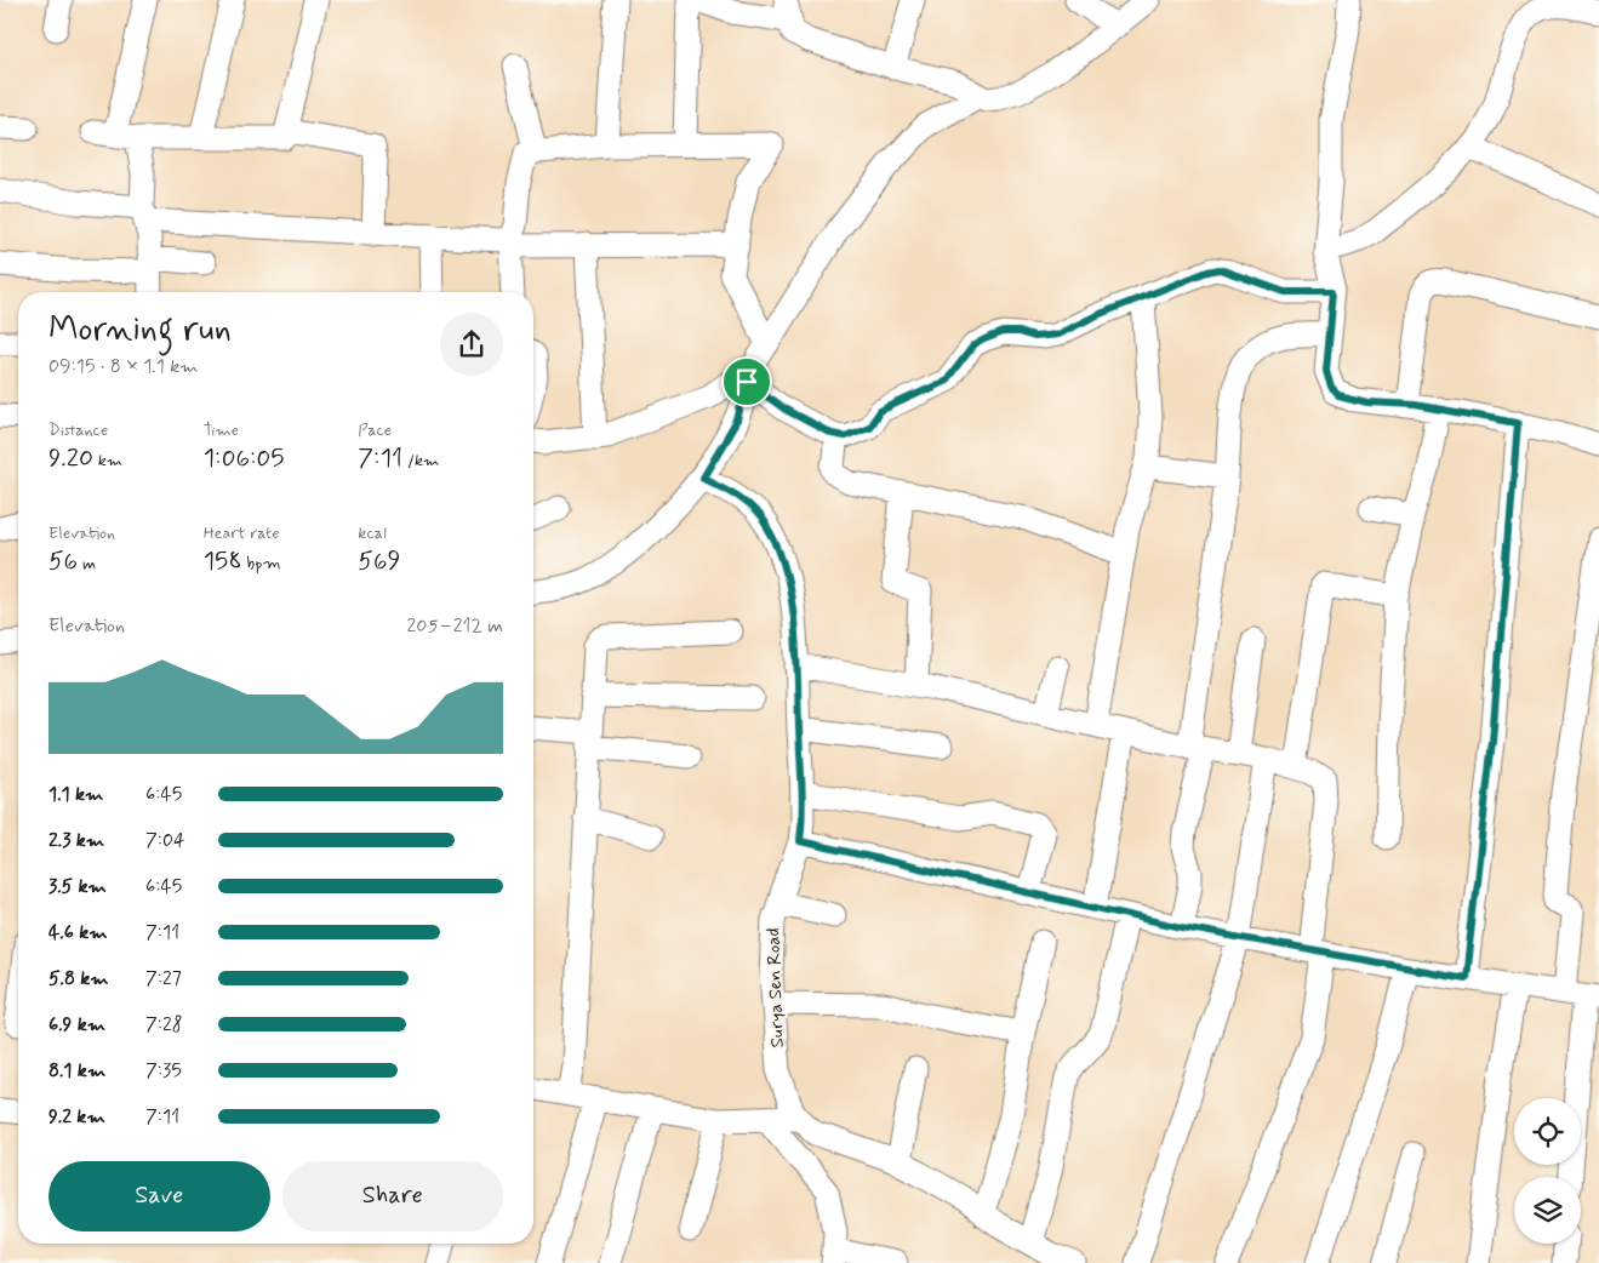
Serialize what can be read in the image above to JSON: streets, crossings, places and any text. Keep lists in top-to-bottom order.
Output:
{
  "streets": {
    "street": ["Surya Sen Road"]
  },
  "page": {
    "heading": ["Morning run", "09:15 · 8 × 1.1 km"],
    "stats": [
      ["Distance", "9.20 km"],
      ["Time", "1:06:05"],
      ["Pace", "7:11 /km"],
      ["Elevation", "56 m"],
      ["Heart rate", "158 bpm"],
      ["kcal", "569"]
    ],
    "chart": ["Elevation", "205–212 m"],
    "list": [
      {
        "name": "1.1 km",
        "note": "6:45"
      },
      {
        "name": "2.3 km",
        "note": "7:04"
      },
      {
        "name": "3.5 km",
        "note": "6:45"
      },
      {
        "name": "4.6 km",
        "note": "7:11"
      },
      {
        "name": "5.8 km",
        "note": "7:27"
      },
      {
        "name": "6.9 km",
        "note": "7:28"
      },
      {
        "name": "8.1 km",
        "note": "7:35"
      },
      {
        "name": "9.2 km",
        "note": "7:11"
      }
    ],
    "buttons": ["Save", "Share"]
  }
}
